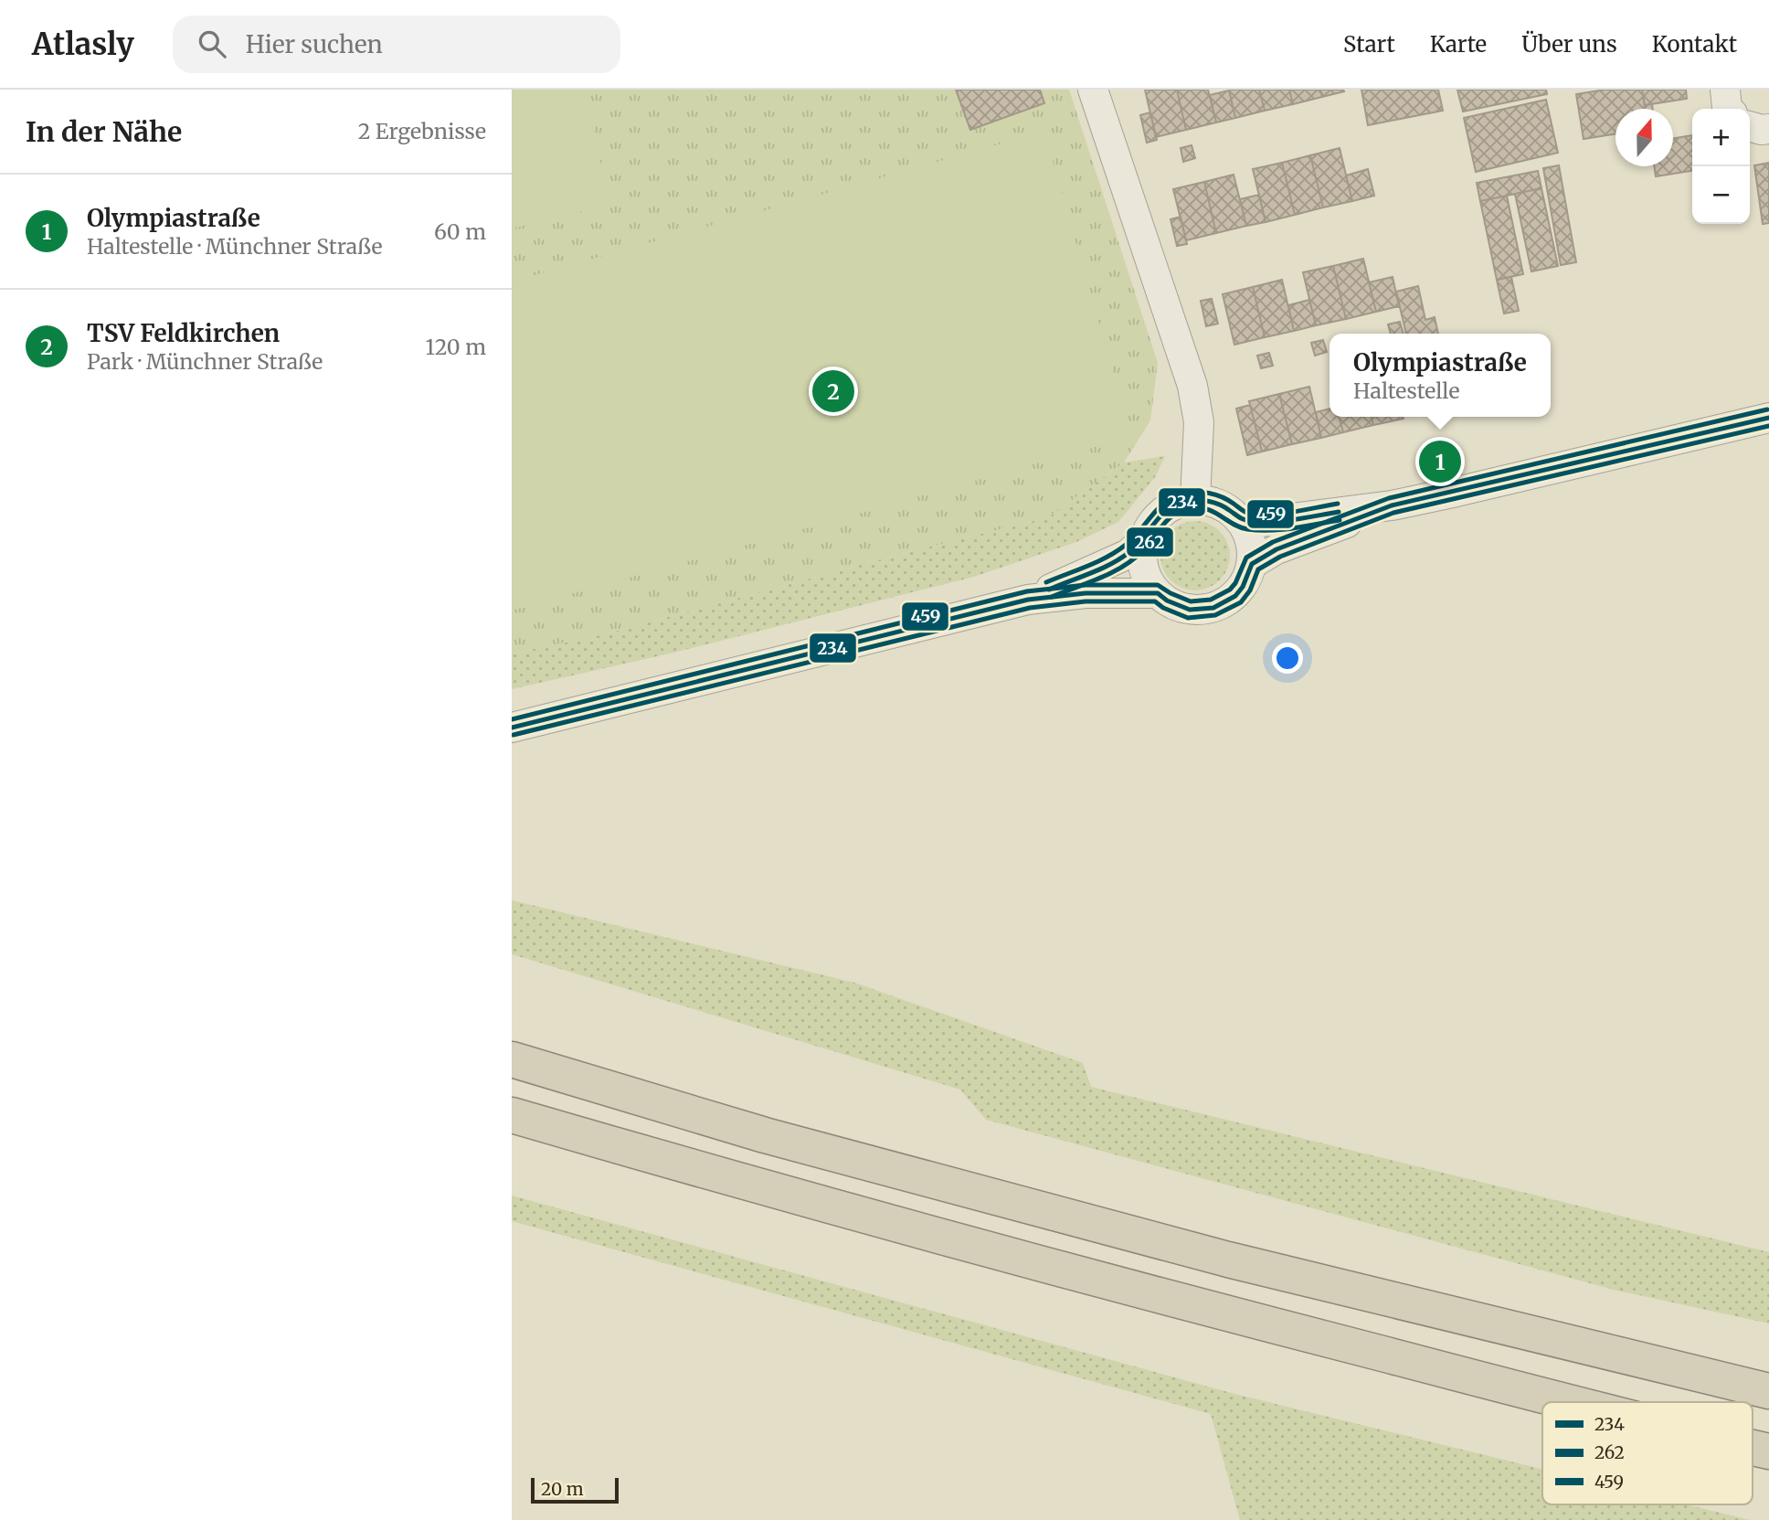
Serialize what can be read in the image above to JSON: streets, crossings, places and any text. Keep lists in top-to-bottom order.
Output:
{
  "lines": ["transit line 459", "transit line 234", "transit line 262"],
  "legend": ["234", "262", "459"],
  "scale_bar": "20 m",
  "north": "top",
  "page": {
    "header": "Atlasly",
    "search": "Hier suchen",
    "nav": [
      "Start",
      "Karte",
      "Über uns",
      "Kontakt"
    ],
    "heading": ["In der Nähe", "2 Ergebnisse"],
    "map_buttons": ["+", "−"],
    "list": [
      {
        "mark": "1",
        "name": "Olympiastraße",
        "note": "Haltestelle · Münchner Straße",
        "value": "60 m"
      },
      {
        "mark": "2",
        "name": "TSV Feldkirchen",
        "note": "Park · Münchner Straße",
        "value": "120 m"
      }
    ],
    "popup": ["Olympiastraße", "Haltestelle"],
    "pins": ["2", "1"],
    "scale": "20 m"
  }
}
